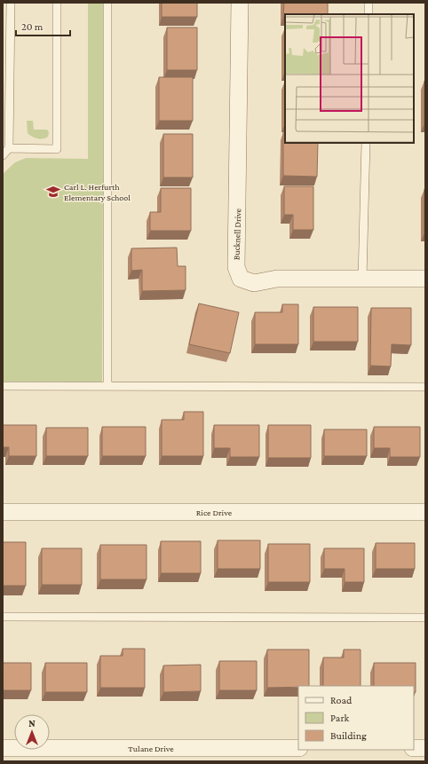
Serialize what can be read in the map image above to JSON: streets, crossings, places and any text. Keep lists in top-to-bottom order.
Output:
{
  "streets": {
    "street": ["Bucknell Drive", "Rice Drive", "Tulane Drive"]
  },
  "places": {
    "school or university": ["Carl L. Herfurth Elementary School"]
  },
  "legend": ["Road", "Park", "Building"],
  "scale_bar": "20 m",
  "north": "top"
}
